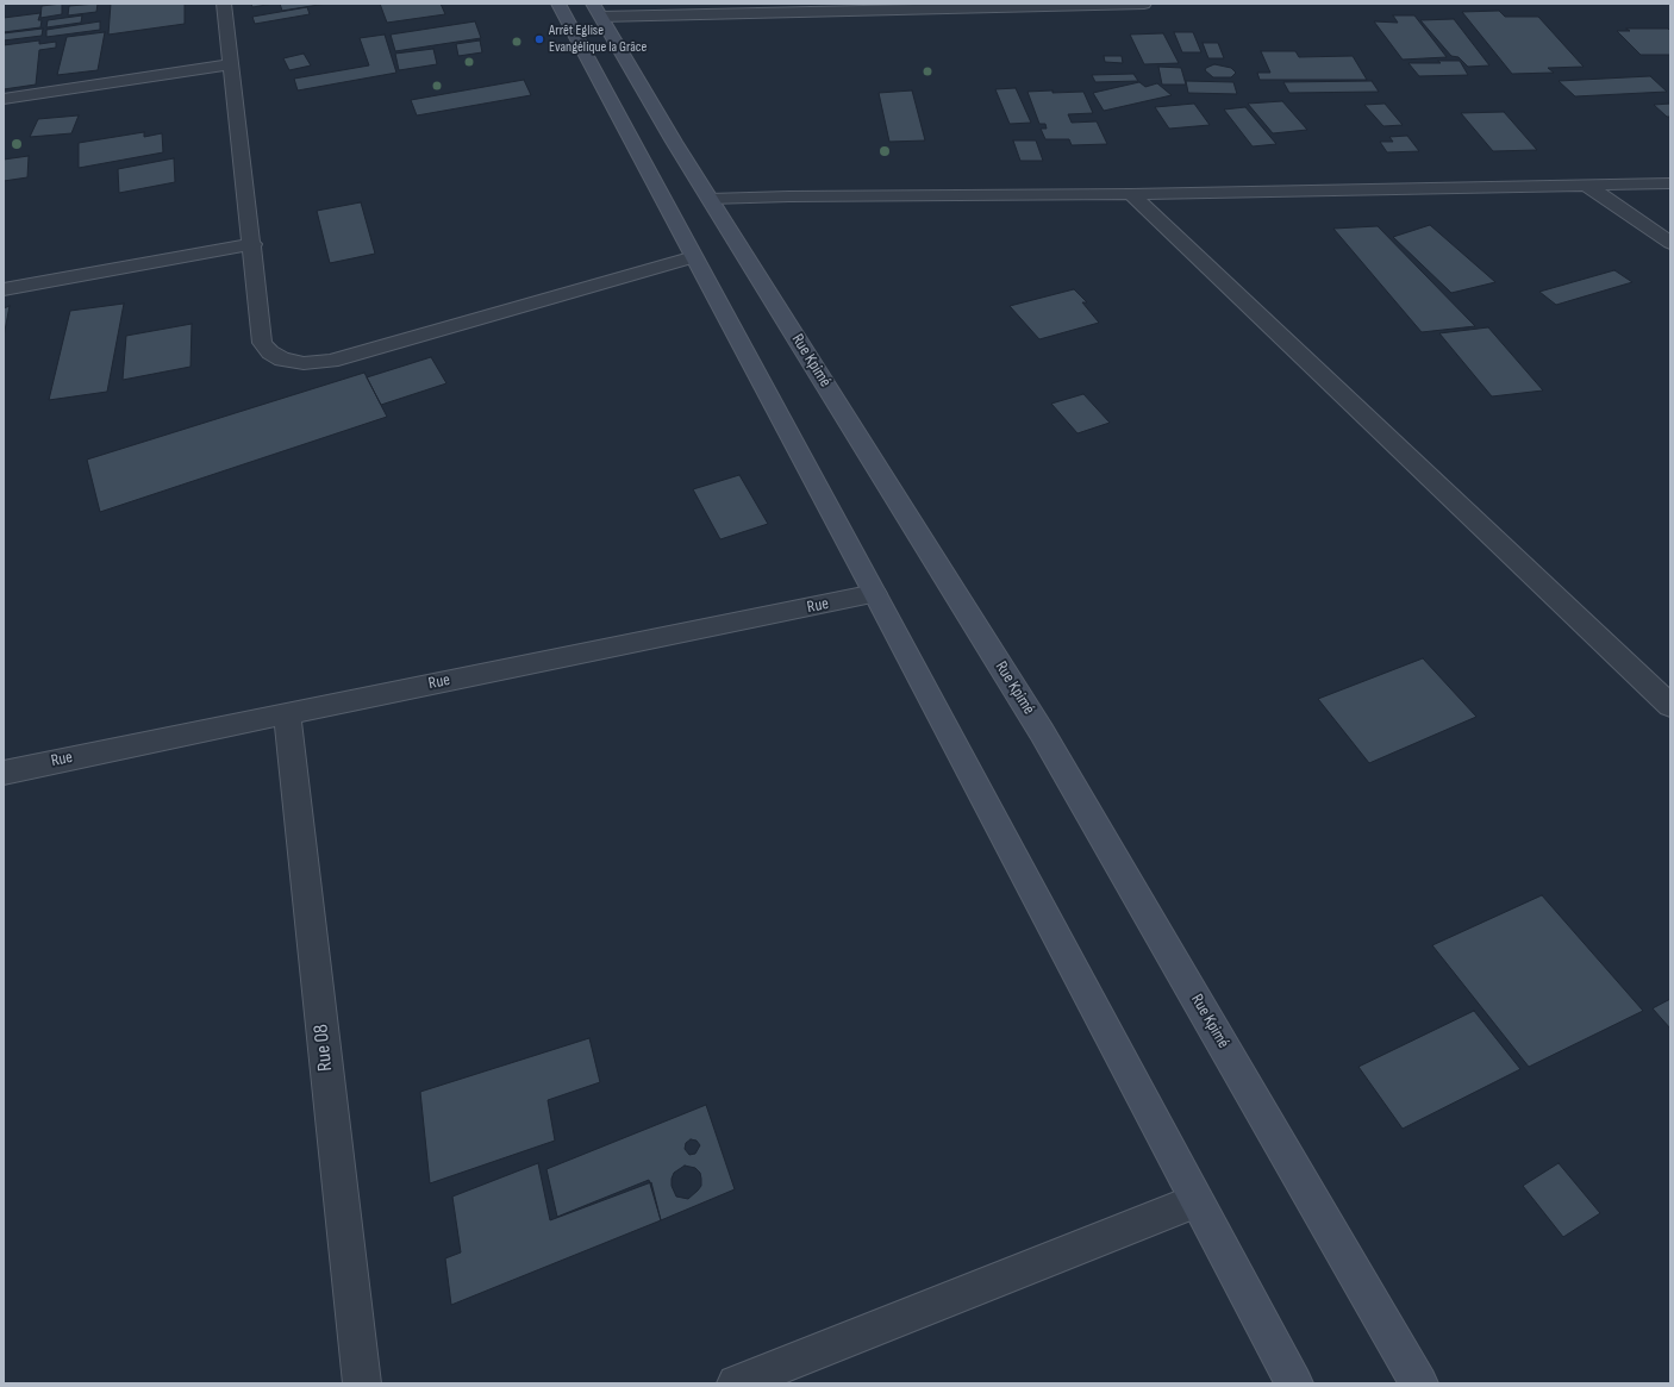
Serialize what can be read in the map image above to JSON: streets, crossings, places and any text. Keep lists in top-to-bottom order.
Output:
{
  "streets": {
    "main road": ["Rue Kpimé"],
    "street": ["Rue", "Rue 08"]
  },
  "crossings": [
    ["Rue", "Rue 08"]
  ],
  "places": ["Arrêt Eglise Evangélique la Grâce"]
}
